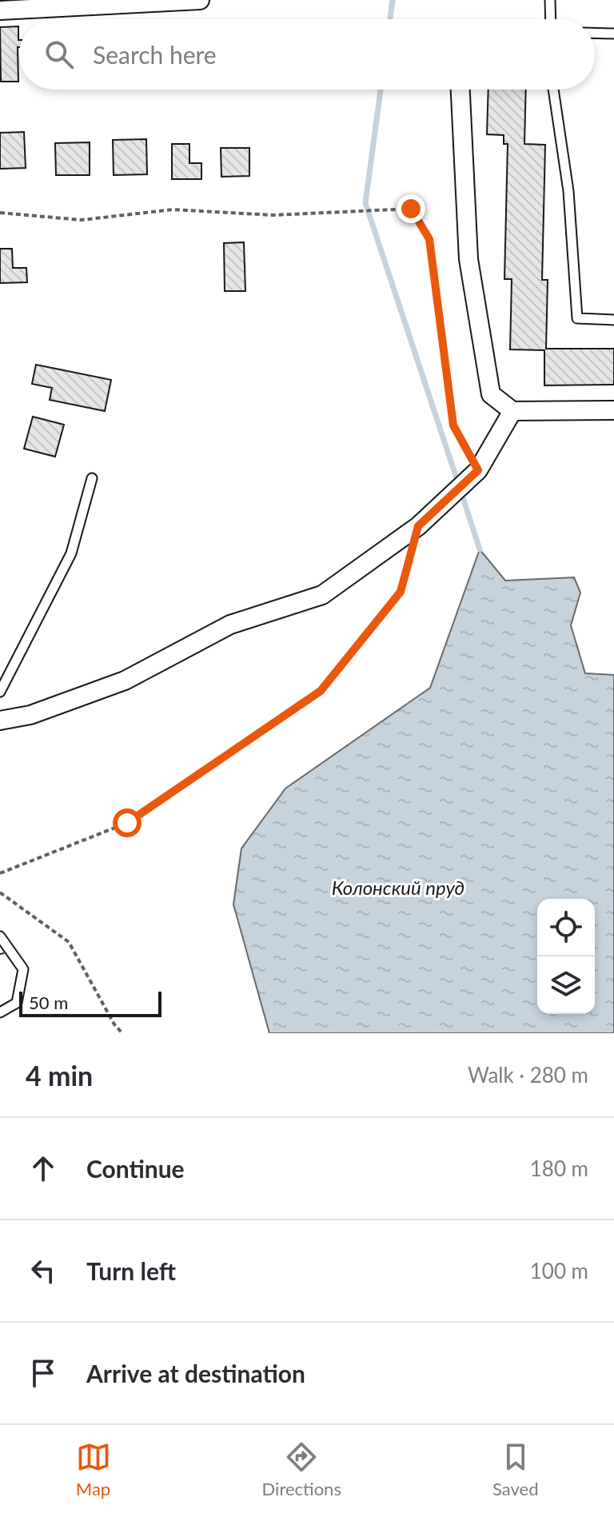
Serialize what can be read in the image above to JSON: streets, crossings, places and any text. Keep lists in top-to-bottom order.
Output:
{
  "water": ["Колонский пруд"],
  "scale_bar": "50 m",
  "page": {
    "search": "Search here",
    "scale": "50 m",
    "heading": ["4 min", "Walk · 280 m"],
    "list": [
      ["Continue", "180 m"],
      ["Turn left", "100 m"],
      "Arrive at destination"
    ],
    "nav": ["Map", "Directions", "Saved"]
  }
}
